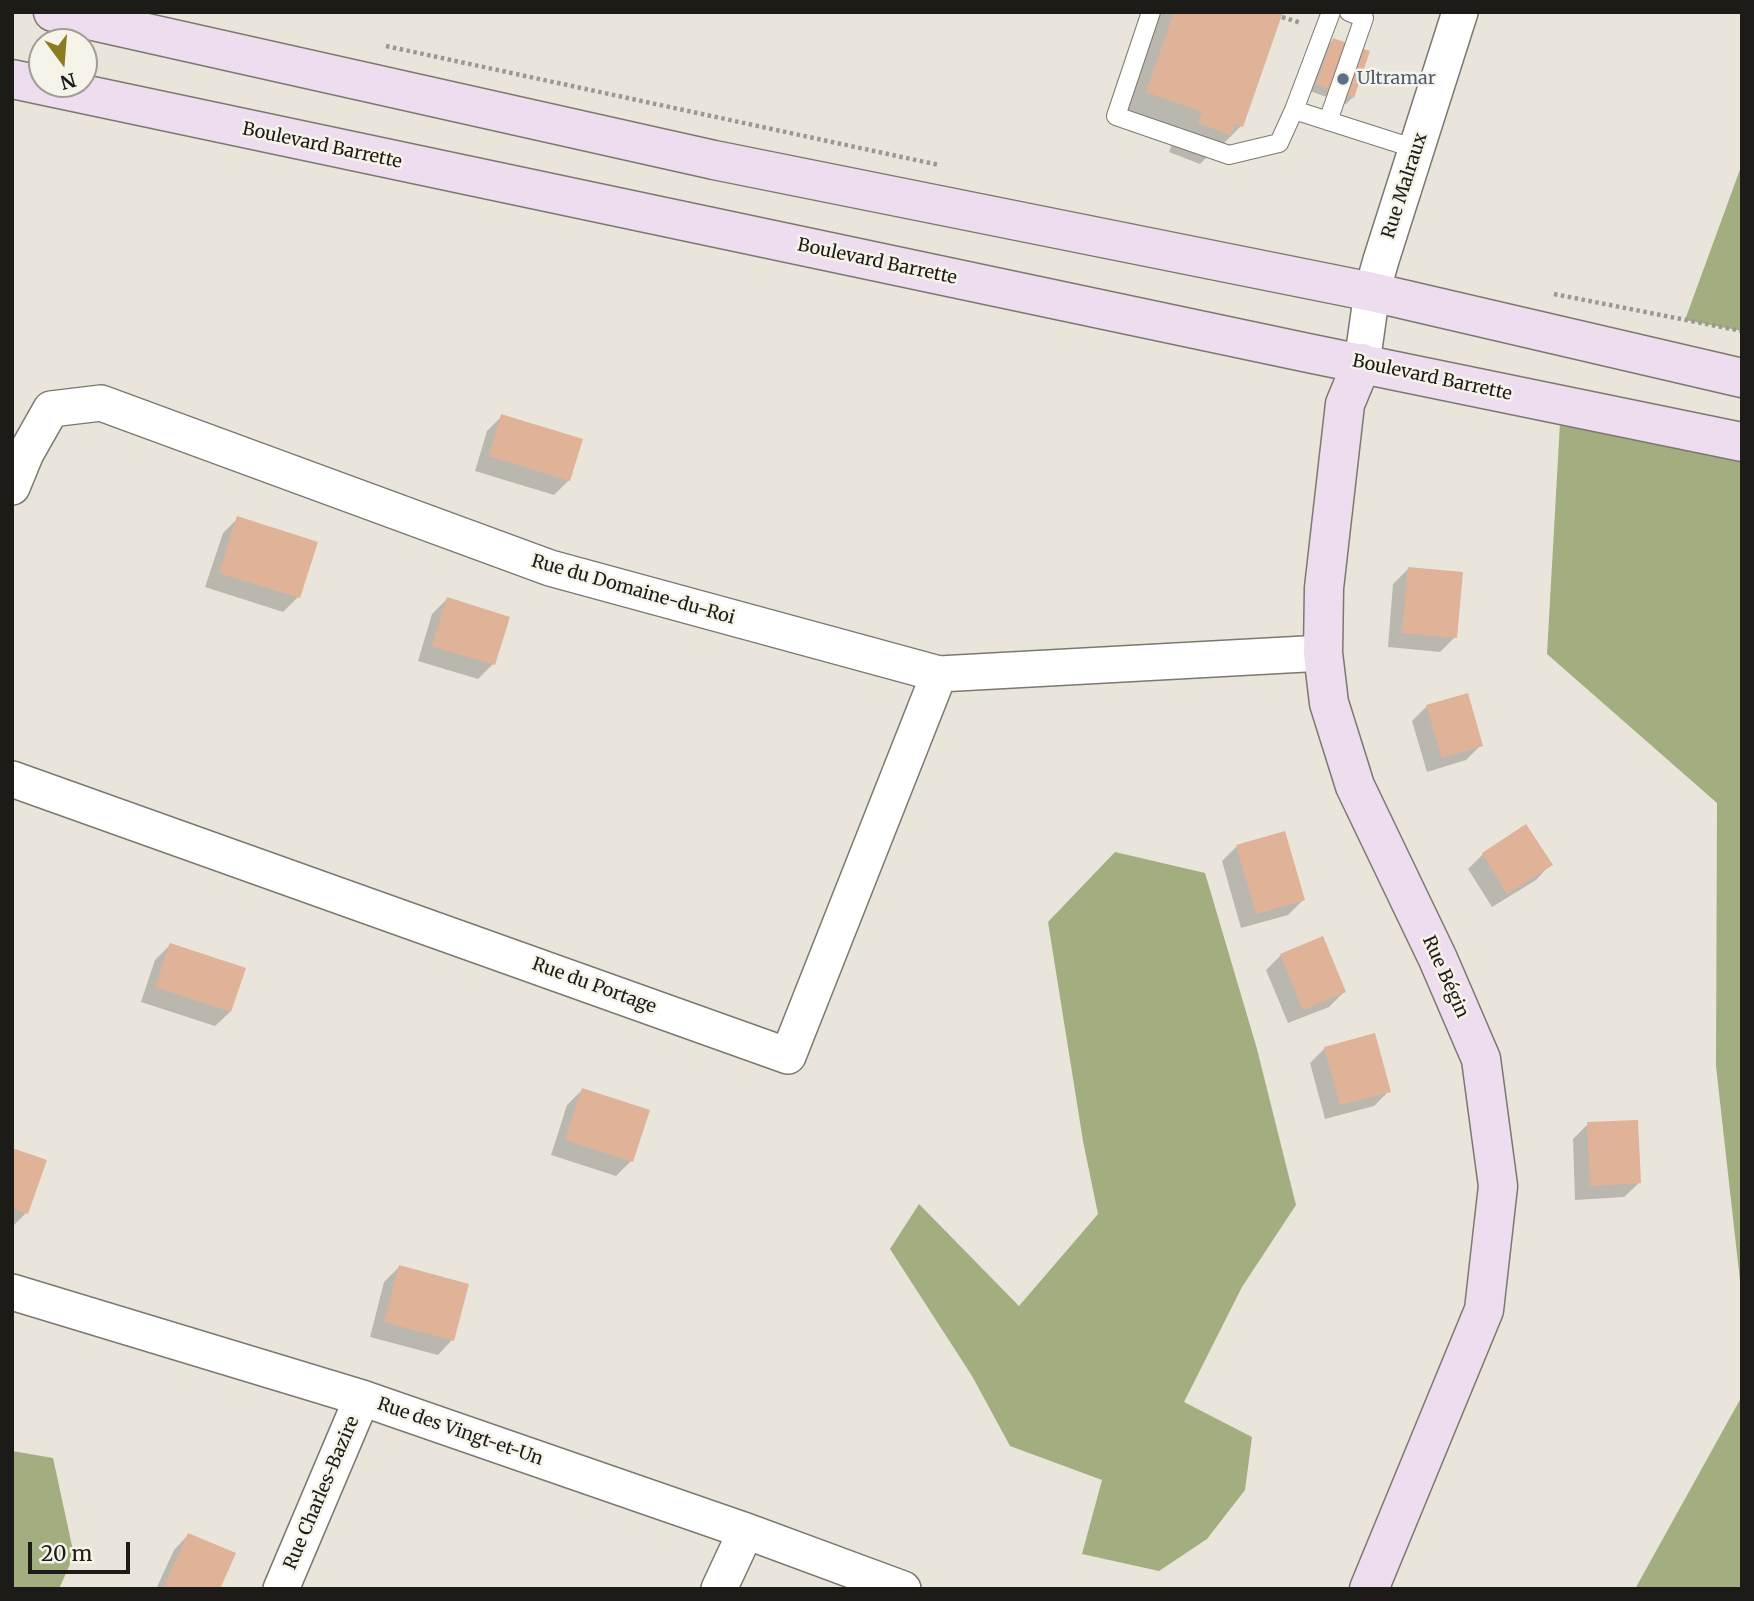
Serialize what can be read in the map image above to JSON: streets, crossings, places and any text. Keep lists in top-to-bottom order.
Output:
{
  "streets": {
    "main road": ["Boulevard Barrette", "Rue Bégin"],
    "street": [
      "Rue Malraux",
      "Rue du Domaine-du-Roi",
      "Rue du Portage",
      "Rue des Vingt-et-Un",
      "Rue Charles-Bazire"
    ]
  },
  "crossings": [
    ["Boulevard Barrette", "Rue Malraux"],
    ["Boulevard Barrette", "Rue Bégin"],
    ["Rue Malraux", "Rue Bégin"],
    ["Rue du Domaine-du-Roi", "Rue Bégin"],
    ["Rue du Domaine-du-Roi", "Rue du Portage"],
    ["Rue des Vingt-et-Un", "Rue Charles-Bazire"]
  ],
  "places": ["Ultramar"],
  "scale_bar": "20 m",
  "north": "bottom"
}
